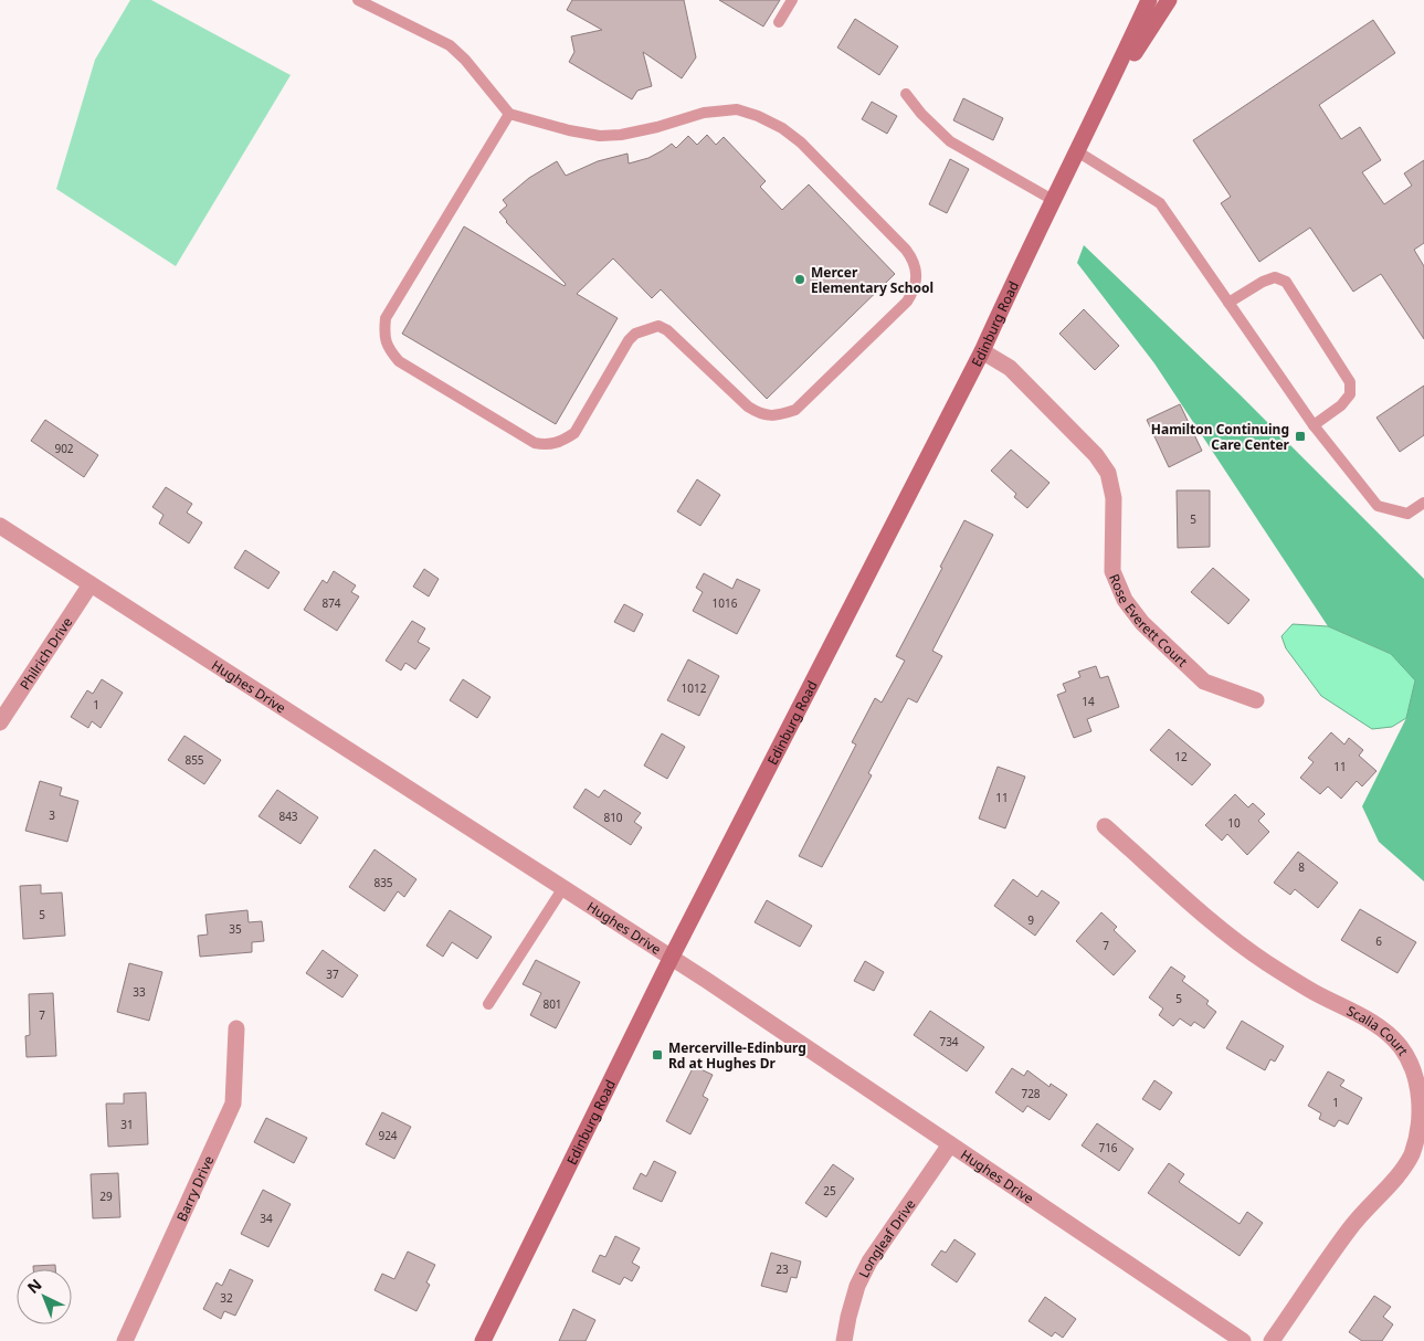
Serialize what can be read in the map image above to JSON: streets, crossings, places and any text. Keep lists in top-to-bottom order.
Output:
{
  "streets": {
    "main road": ["Edinburg Road"],
    "street": [
      "Rose Everett Court",
      "Philrich Drive",
      "Hughes Drive",
      "Scalia Court",
      "Barry Drive",
      "Longleaf Drive"
    ]
  },
  "crossings": [
    ["Edinburg Road", "Rose Everett Court"],
    ["Edinburg Road", "Hughes Drive"],
    ["Philrich Drive", "Hughes Drive"],
    ["Hughes Drive", "Longleaf Drive"]
  ],
  "places": {
    "other": ["Mercer Elementary School"],
    "transit": ["Hamilton Continuing Care Center", "Mercerville-Edinburg Rd at Hughes Dr"]
  },
  "house_numbers": [
    "902",
    "5",
    "874",
    "1016",
    "1012",
    "14",
    "1",
    "12",
    "855",
    "11",
    "11",
    "3",
    "843",
    "810",
    "10",
    "8",
    "835",
    "5",
    "9",
    "35",
    "6",
    "7",
    "37",
    "33",
    "5",
    "801",
    "7",
    "734",
    "728",
    "1",
    "31",
    "924",
    "716",
    "25",
    "29",
    "34",
    "23",
    "32"
  ],
  "north": "top left"
}
